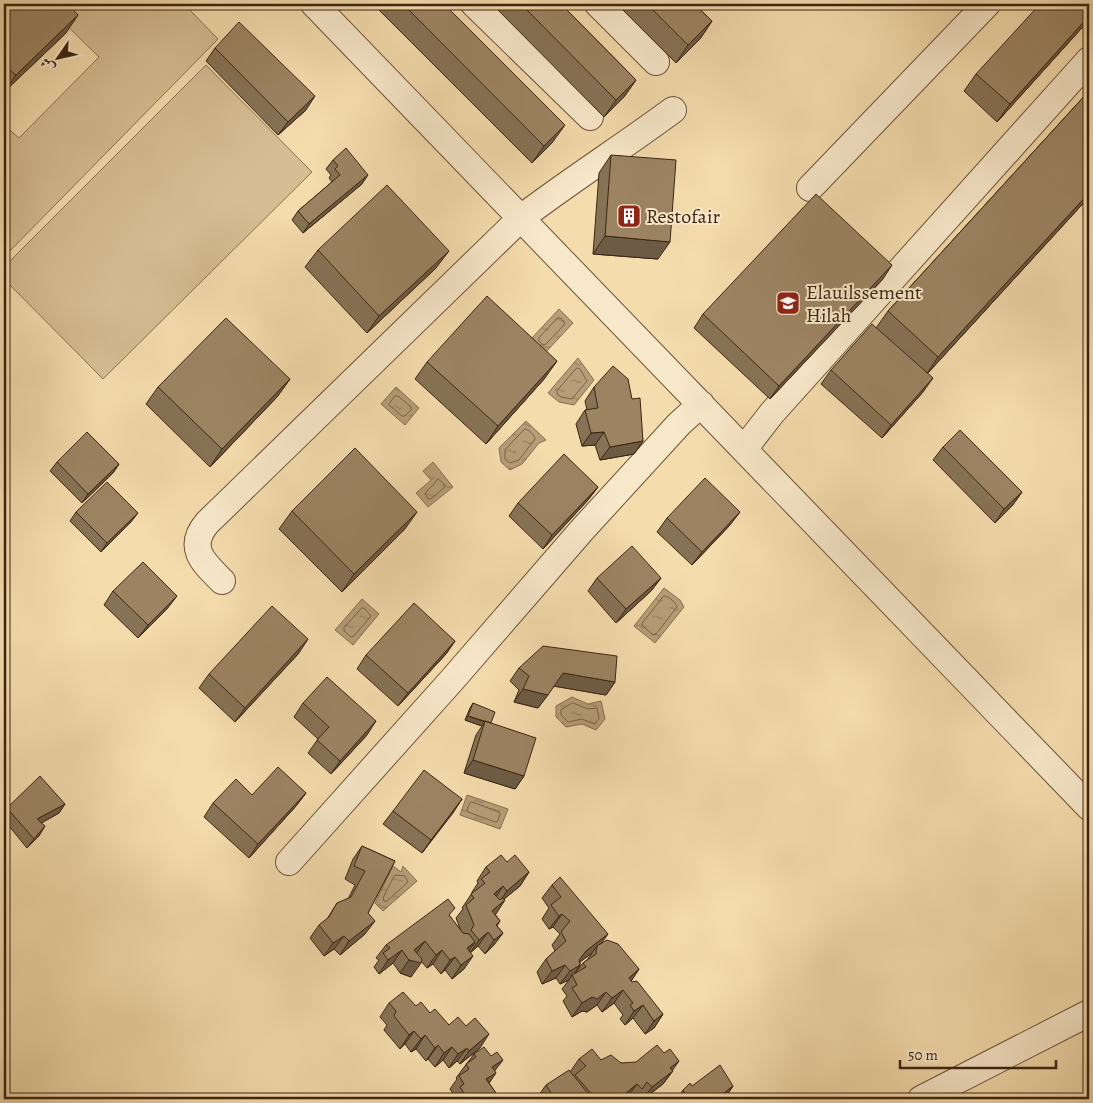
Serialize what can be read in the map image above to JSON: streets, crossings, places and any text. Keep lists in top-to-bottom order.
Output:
{
  "places": {
    "building": ["Restofair"],
    "school or university": ["Elauilssement Hilah"]
  },
  "scale_bar": "50 m",
  "north": "bottom left"
}
